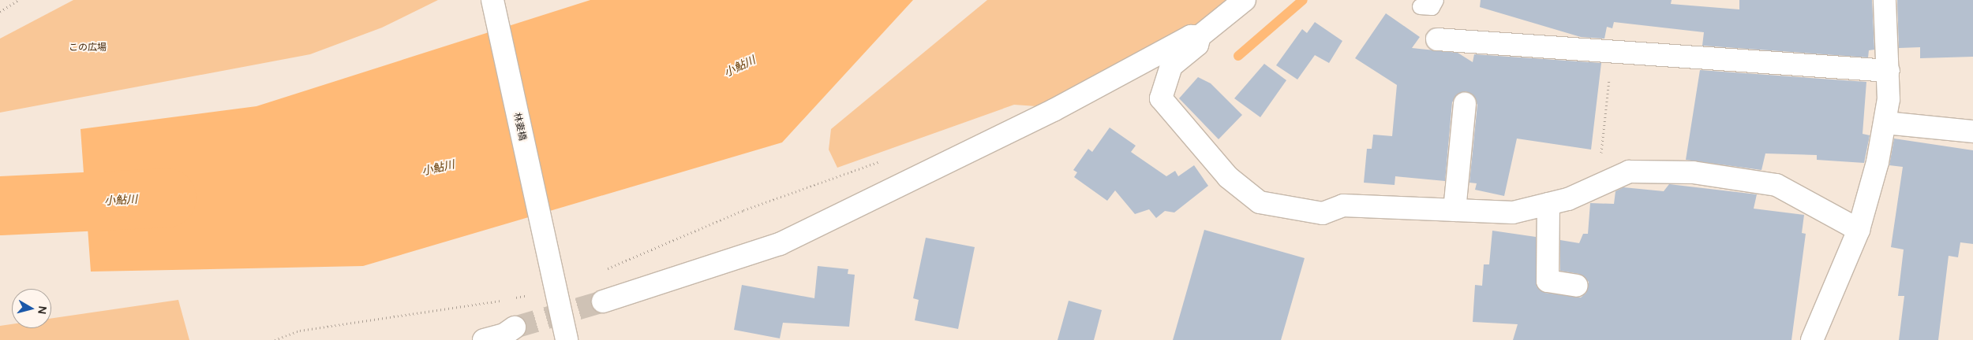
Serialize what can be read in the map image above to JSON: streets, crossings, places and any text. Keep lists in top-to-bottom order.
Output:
{
  "streets": {
    "street": ["林妻橋"]
  },
  "water": ["小鮎川"],
  "parks": ["この広場"],
  "north": "right"
}
